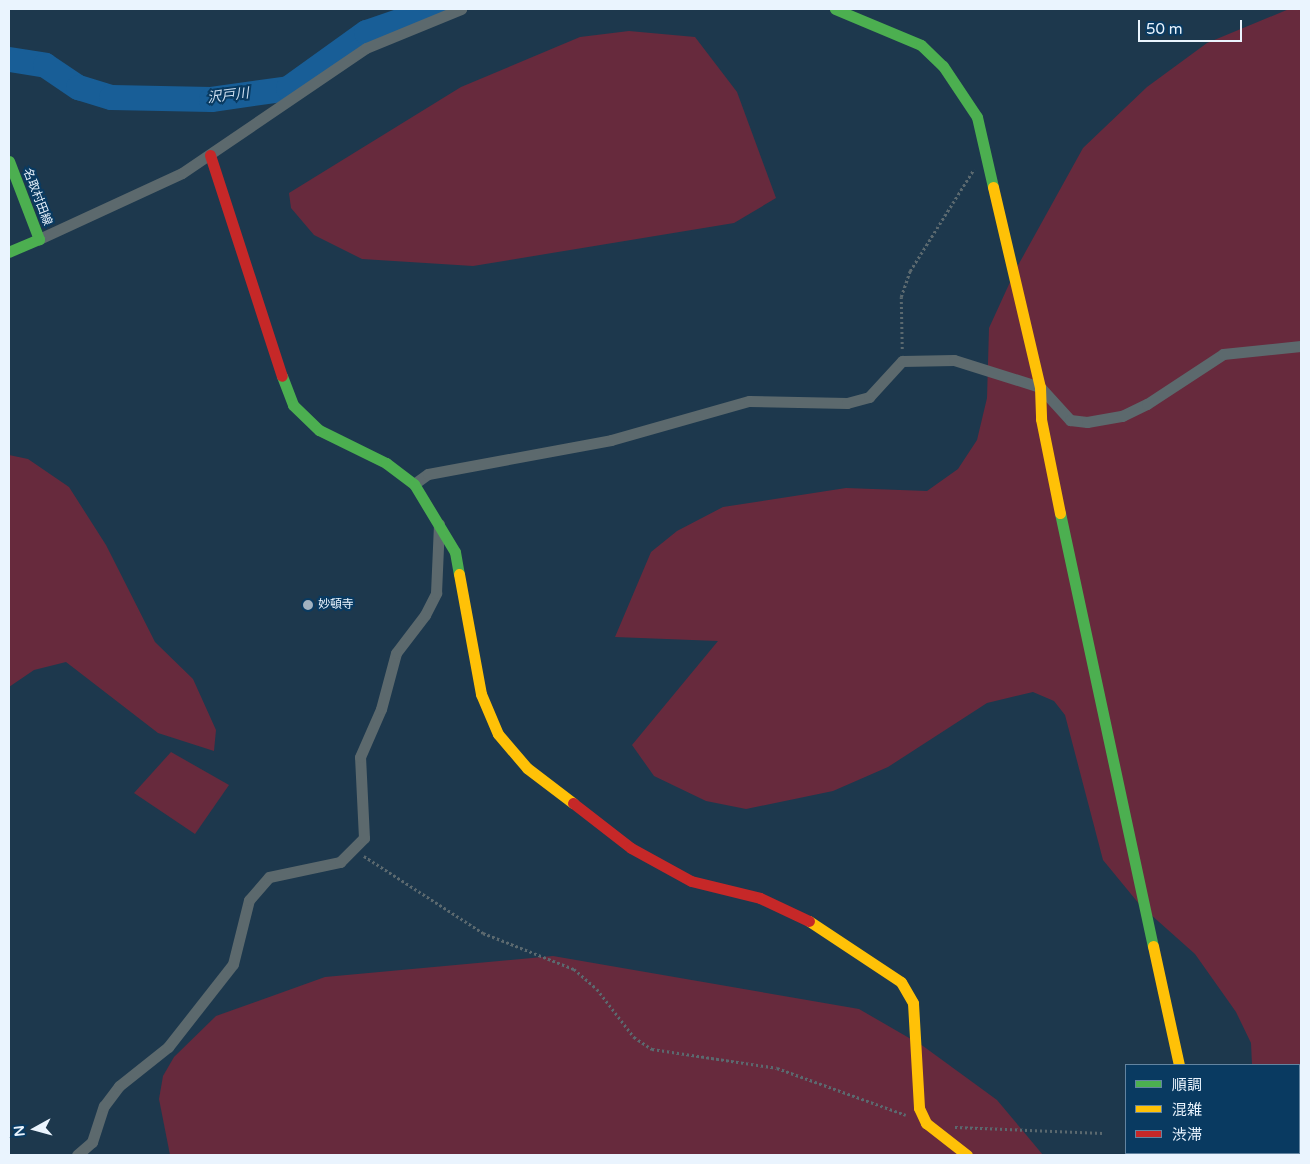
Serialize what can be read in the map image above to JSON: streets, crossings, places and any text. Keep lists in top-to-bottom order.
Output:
{
  "streets": {
    "street": ["名取村田線"]
  },
  "water": ["沢戸川"],
  "places": ["妙頓寺"],
  "legend": ["順調", "混雑", "渋滞"],
  "scale_bar": "50 m",
  "north": "left"
}
